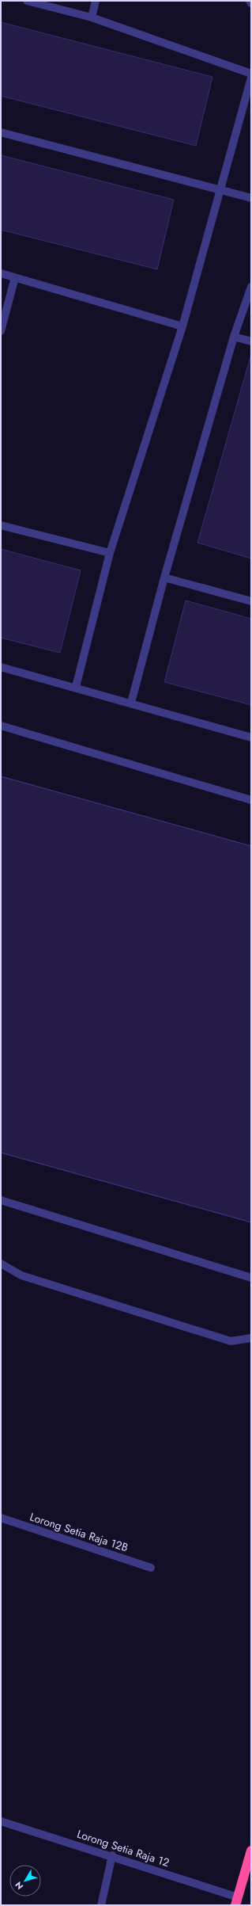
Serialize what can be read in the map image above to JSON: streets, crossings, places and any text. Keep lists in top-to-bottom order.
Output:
{
  "streets": {
    "street": ["Lorong Setia Raja 12B", "Lorong Setia Raja 12"]
  },
  "north": "bottom left"
}
